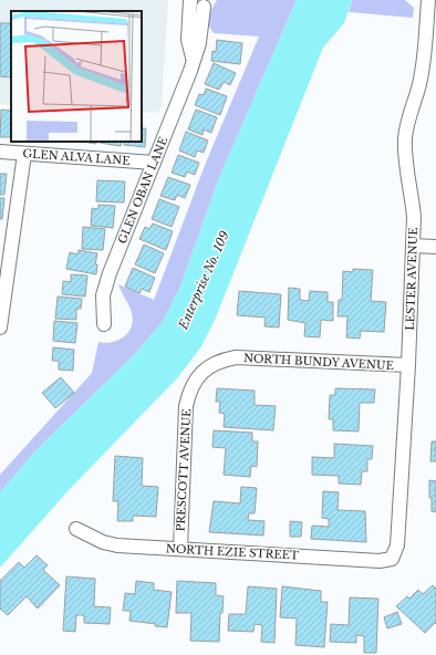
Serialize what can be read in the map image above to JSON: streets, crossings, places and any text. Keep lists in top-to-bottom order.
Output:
{
  "streets": {
    "street": [
      "GLEN ALVA LANE",
      "GLEN OBAN LANE",
      "LESTER AVENUE",
      "NORTH BUNDY AVENUE",
      "PRESCOTT AVENUE",
      "NORTH EZIE STREET"
    ]
  },
  "crossings": [
    ["GLEN ALVA LANE", "GLEN OBAN LANE"],
    ["LESTER AVENUE", "NORTH BUNDY AVENUE"],
    ["LESTER AVENUE", "NORTH EZIE STREET"],
    ["NORTH BUNDY AVENUE", "PRESCOTT AVENUE"],
    ["PRESCOTT AVENUE", "NORTH EZIE STREET"]
  ],
  "water": ["Enterprise No. 109"]
}
